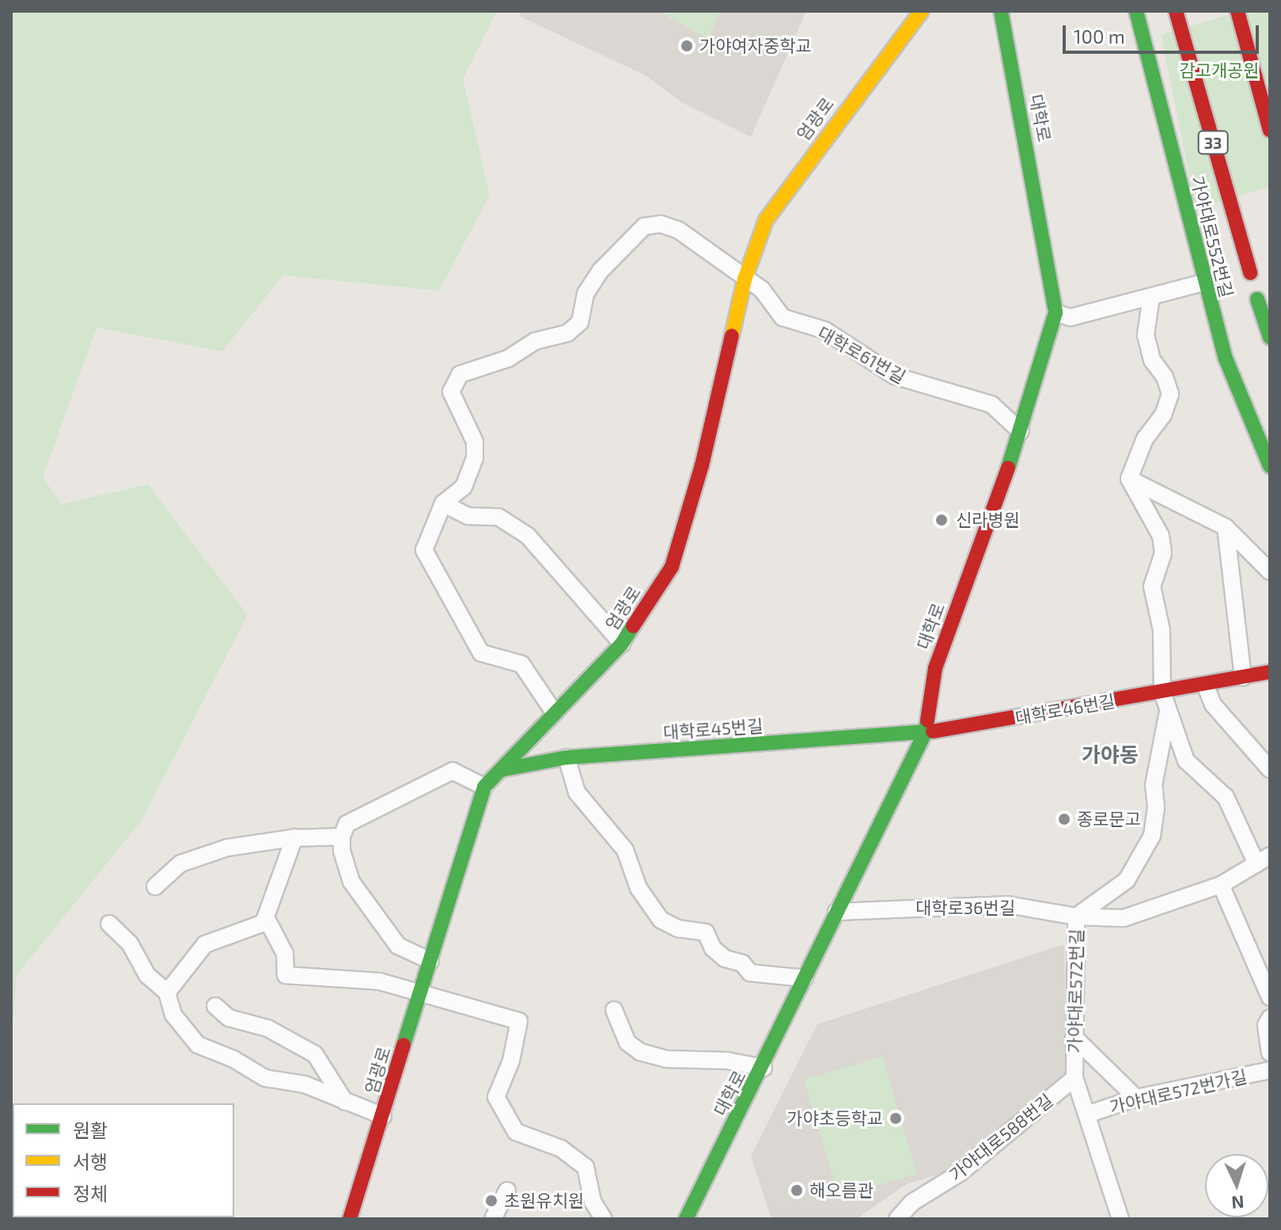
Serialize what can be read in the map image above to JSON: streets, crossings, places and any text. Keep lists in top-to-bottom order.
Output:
{
  "streets": {
    "main road": [
      "대학로",
      "엄광로",
      "33",
      "가야대로552번길",
      "대학로46번길",
      "대학로45번길"
    ],
    "street": [
      "대학로61번길",
      "대학로36번길",
      "가야대로572번길",
      "가야대로572번가길",
      "가야대로588번길"
    ]
  },
  "crossings": [
    ["대학로", "대학로61번길"],
    ["대학로", "대학로46번길"],
    ["대학로", "대학로45번길"],
    ["대학로", "대학로36번길"],
    ["엄광로", "대학로61번길"],
    ["엄광로", "대학로45번길"],
    ["대학로46번길", "대학로45번길"],
    ["대학로46번길", "가야대로572번길"],
    ["대학로36번길", "가야대로572번길"],
    ["가야대로572번길", "가야대로572번가길"],
    ["가야대로572번길", "가야대로588번길"]
  ],
  "districts": ["가야동"],
  "parks": ["감고개공원"],
  "places": [
    "가야여자중학교",
    "신라병원",
    "종로문고",
    "가야초등학교",
    "해오름관",
    "초원유치원"
  ],
  "legend": ["원활", "서행", "정체"],
  "scale_bar": "100 m",
  "north": "bottom"
}
